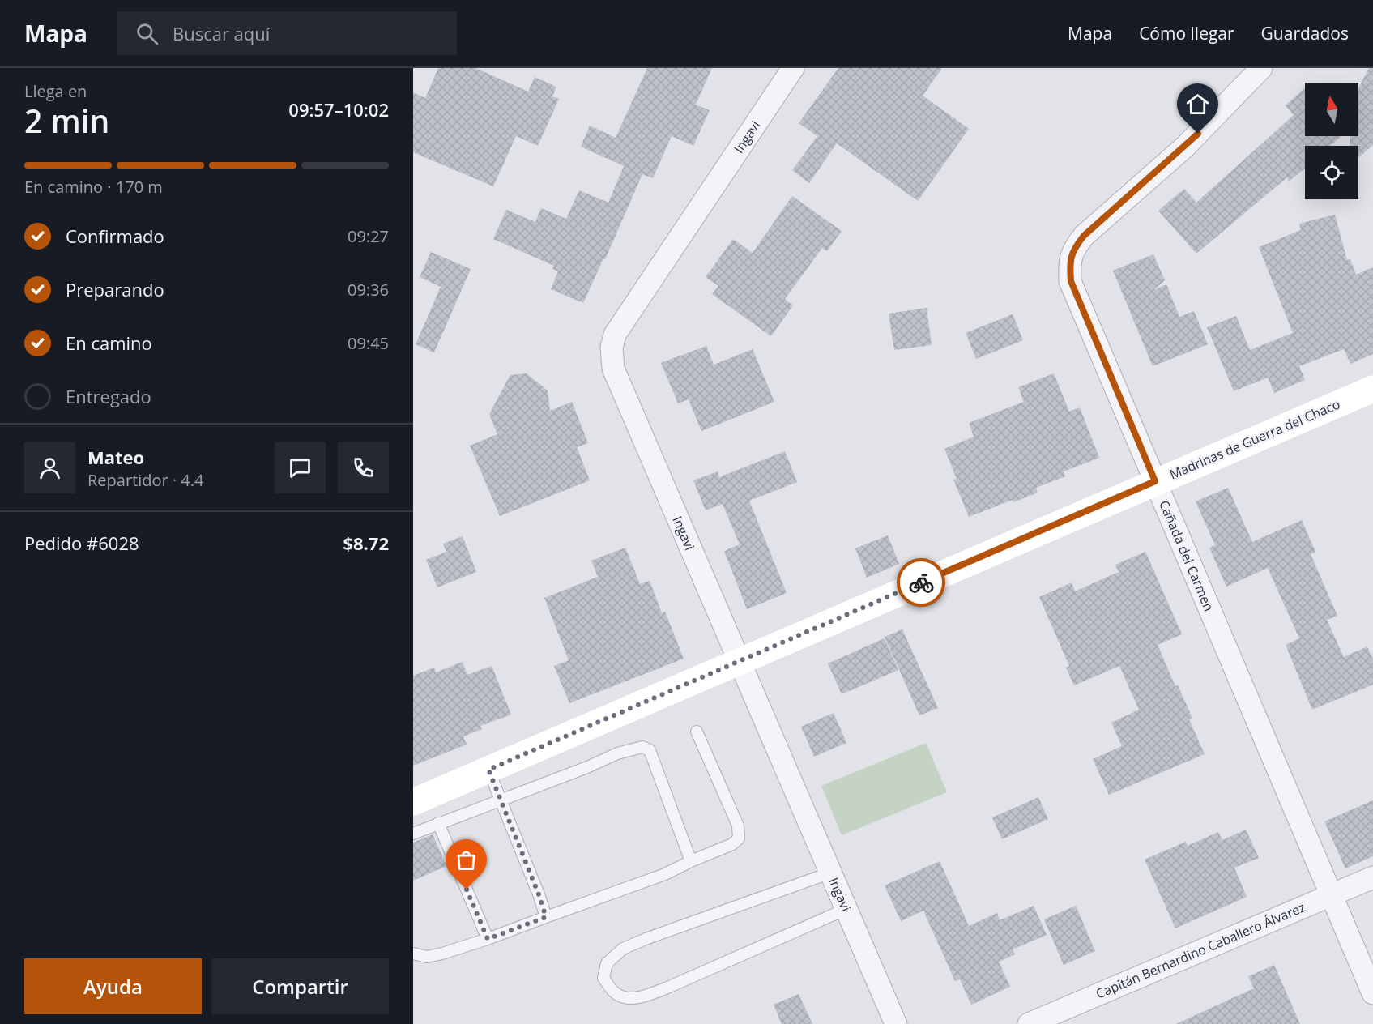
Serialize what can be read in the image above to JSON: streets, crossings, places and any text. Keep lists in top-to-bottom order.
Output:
{
  "streets": {
    "street": [
      "Ingavi",
      "Madrinas de Guerra del Chaco",
      "Cañada del Carmen",
      "Capitán Bernardino Caballero Álvarez"
    ]
  },
  "crossings": [
    ["Ingavi", "Madrinas de Guerra del Chaco"],
    ["Madrinas de Guerra del Chaco", "Cañada del Carmen"],
    ["Cañada del Carmen", "Capitán Bernardino Caballero Álvarez"]
  ],
  "north": "top",
  "page": {
    "header": "Mapa",
    "search": "Buscar aquí",
    "nav": ["Mapa", "Cómo llegar", "Guardados"],
    "heading": ["2 min", "Llega en", "09:57–10:02"],
    "panel": [
      "Mateo",
      "Repartidor · 4.4",
      "Pedido #6028",
      "$8.72"
    ],
    "bar": "En camino · 170 m",
    "list": [
      ["Confirmado", "09:27"],
      ["Preparando", "09:36"],
      ["En camino", "09:45"],
      "Entregado"
    ],
    "buttons": ["Ayuda", "Compartir"]
  }
}
